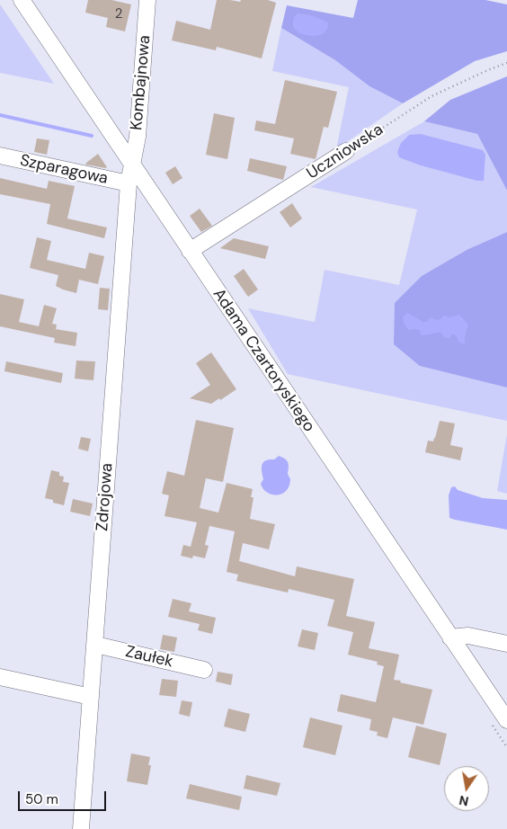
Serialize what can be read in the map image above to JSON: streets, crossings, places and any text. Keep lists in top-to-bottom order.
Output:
{
  "streets": {
    "street": [
      "Kombajnowa",
      "Uczniowska",
      "Szparagowa",
      "Adama Czartoryskiego",
      "Zdrojowa",
      "Zaułek"
    ]
  },
  "crossings": [
    ["Kombajnowa", "Adama Czartoryskiego"],
    ["Kombajnowa", "Zdrojowa"],
    ["Uczniowska", "Adama Czartoryskiego"],
    ["Szparagowa", "Zdrojowa"],
    ["Adama Czartoryskiego", "Zdrojowa"],
    ["Zdrojowa", "Zaułek"]
  ],
  "house_numbers": ["2"],
  "scale_bar": "50 m",
  "north": "bottom"
}
